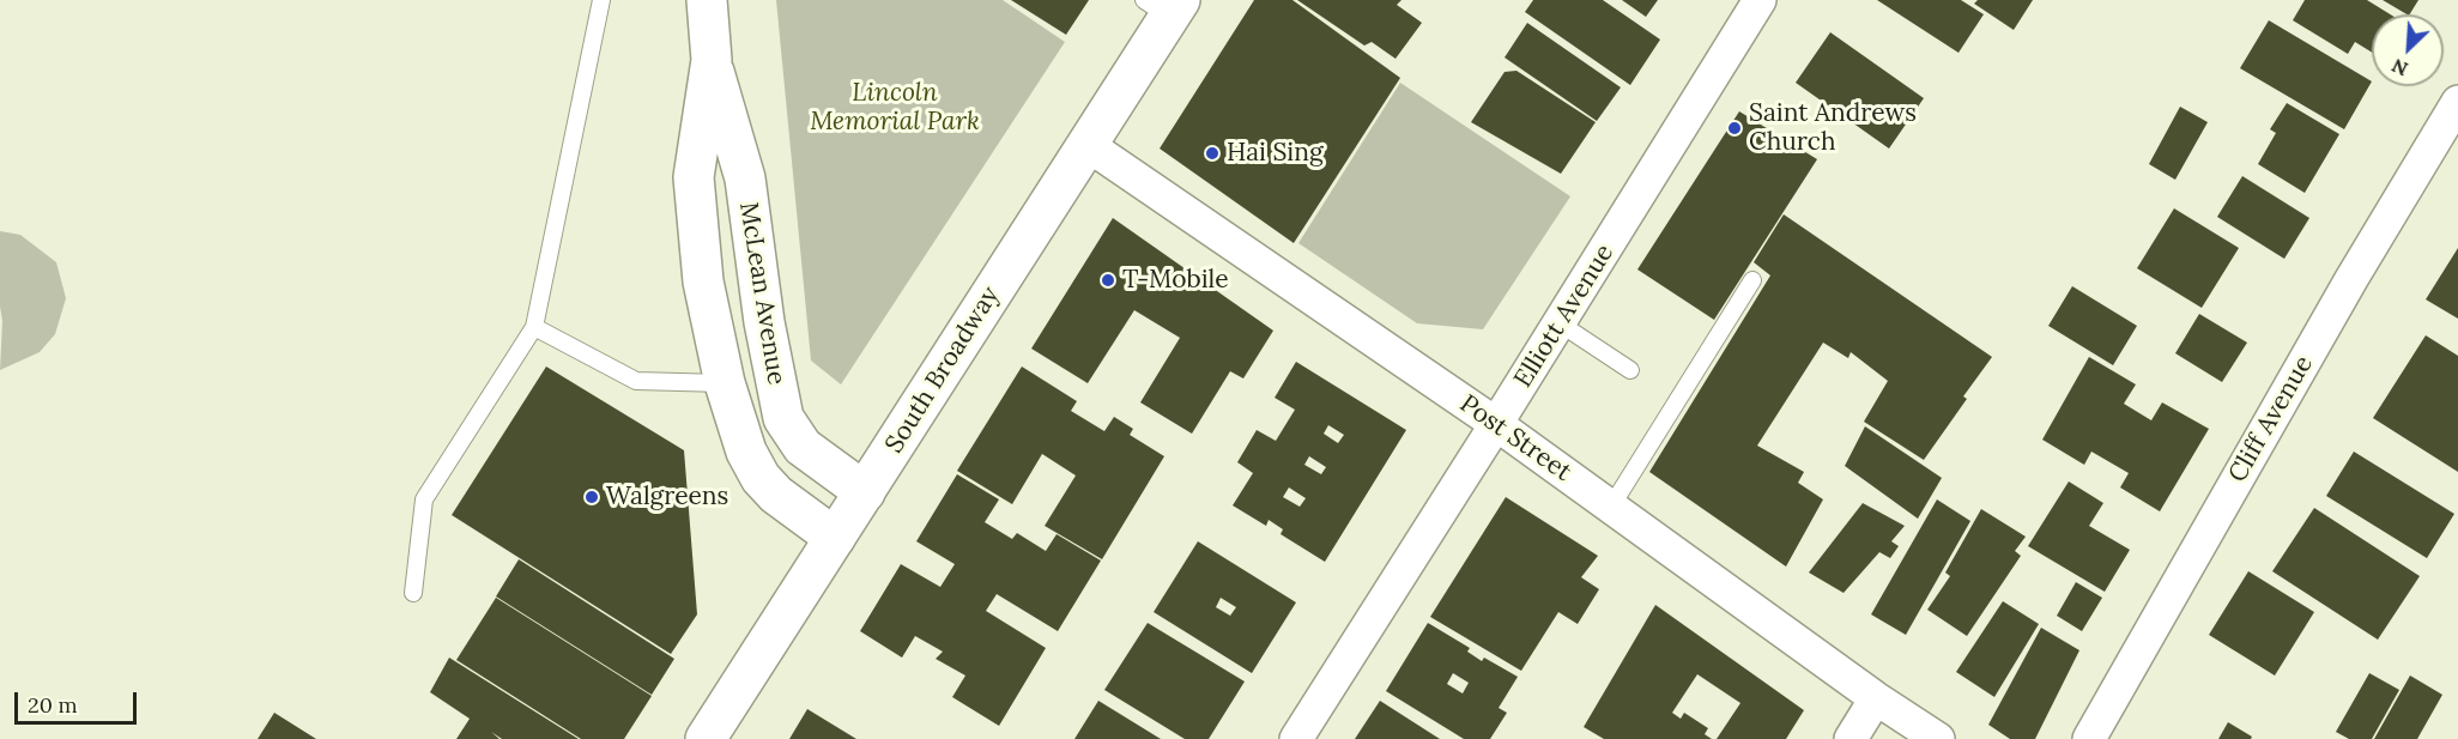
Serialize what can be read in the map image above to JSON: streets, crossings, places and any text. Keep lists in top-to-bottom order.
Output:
{
  "streets": {
    "street": [
      "McLean Avenue",
      "Elliott Avenue",
      "South Broadway",
      "Cliff Avenue",
      "Post Street"
    ]
  },
  "crossings": [
    ["McLean Avenue", "South Broadway"],
    ["Elliott Avenue", "Post Street"],
    ["South Broadway", "Post Street"]
  ],
  "parks": ["Lincoln Memorial Park"],
  "places": [
    "Saint Andrews Church",
    "Hai Sing",
    "T-Mobile",
    "Walgreens"
  ],
  "scale_bar": "20 m",
  "north": "bottom left"
}
